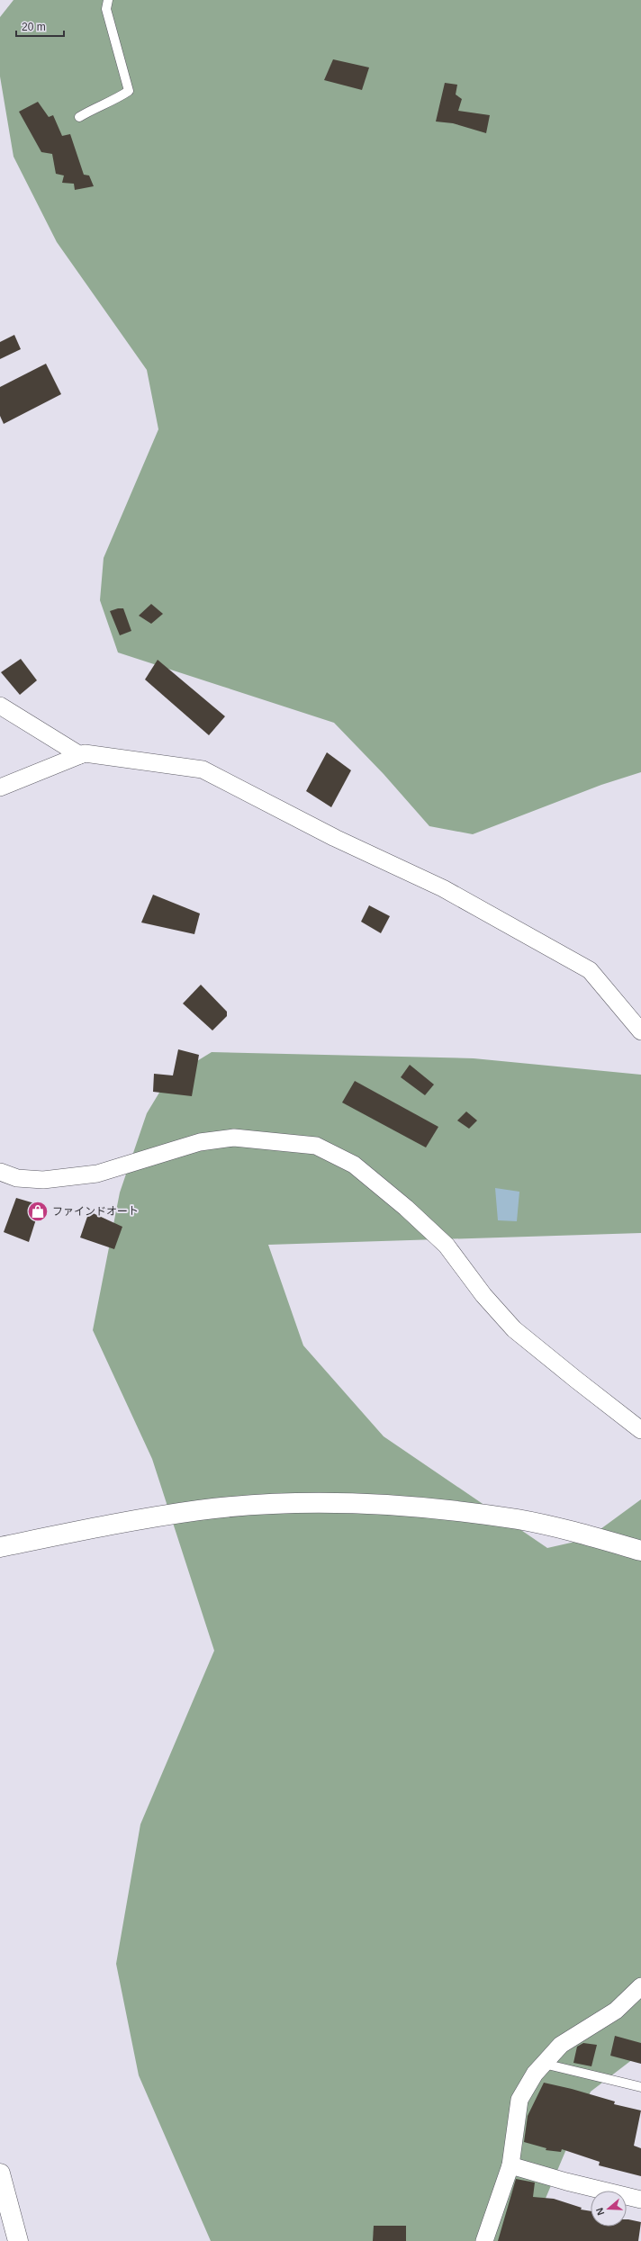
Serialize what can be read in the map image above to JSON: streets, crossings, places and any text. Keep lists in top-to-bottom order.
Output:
{
  "places": {
    "shop": ["ファインドオート"]
  },
  "scale_bar": "20 m",
  "north": "left"
}
